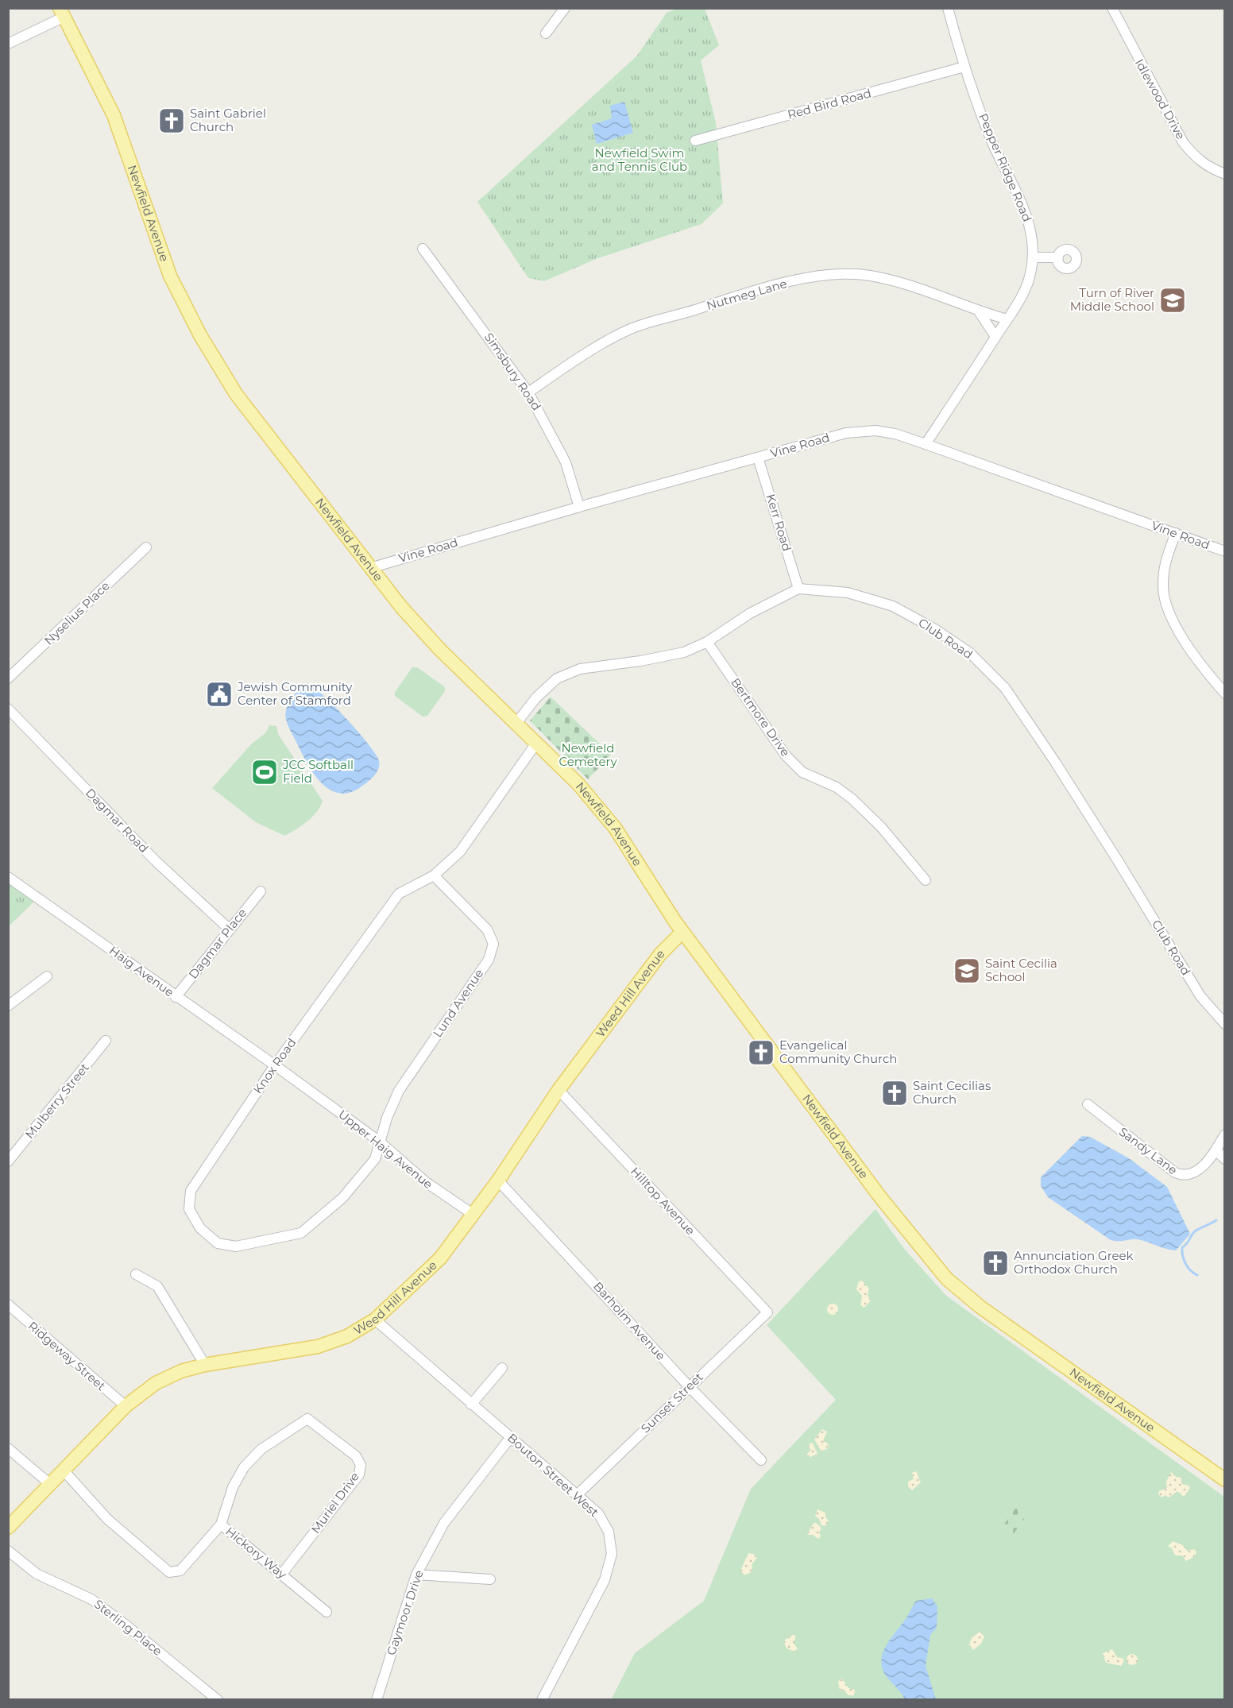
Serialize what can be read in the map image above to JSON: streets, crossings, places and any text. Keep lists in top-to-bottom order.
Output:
{
  "streets": {
    "main road": ["Newfield Avenue", "Weed Hill Avenue"],
    "street": [
      "Idlewood Drive",
      "Red Bird Road",
      "Pepper Ridge Road",
      "Nutmeg Lane",
      "Simsbury Road",
      "Vine Road",
      "Kerr Road",
      "Nyselius Place",
      "Club Road",
      "Bertmore Drive",
      "Dagmar Road",
      "Dagmar Place",
      "Haig Avenue",
      "Lund Avenue",
      "Knox Road",
      "Mulberry Street",
      "Upper Haig Avenue",
      "Sandy Lane",
      "Hilltop Avenue",
      "Barholm Avenue",
      "Ridgeway Street",
      "Sunset Street",
      "Bouton Street West",
      "Muriel Drive",
      "Hickory Way",
      "Gaymoor Drive",
      "Sterling Place"
    ]
  },
  "crossings": [
    ["Red Bird Road", "Pepper Ridge Road"],
    ["Pepper Ridge Road", "Nutmeg Lane"],
    ["Pepper Ridge Road", "Vine Road"],
    ["Newfield Avenue", "Vine Road"],
    ["Newfield Avenue", "Weed Hill Avenue"],
    ["Newfield Avenue", "Knox Road"],
    ["Nutmeg Lane", "Simsbury Road"],
    ["Simsbury Road", "Vine Road"],
    ["Vine Road", "Kerr Road"],
    ["Kerr Road", "Club Road"],
    ["Dagmar Road", "Dagmar Place"],
    ["Dagmar Place", "Haig Avenue"],
    ["Haig Avenue", "Knox Road"],
    ["Haig Avenue", "Upper Haig Avenue"],
    ["Weed Hill Avenue", "Upper Haig Avenue"],
    ["Weed Hill Avenue", "Hilltop Avenue"],
    ["Weed Hill Avenue", "Barholm Avenue"],
    ["Weed Hill Avenue", "Ridgeway Street"],
    ["Weed Hill Avenue", "Bouton Street West"],
    ["Weed Hill Avenue", "Hickory Way"],
    ["Lund Avenue", "Knox Road"],
    ["Lund Avenue", "Upper Haig Avenue"],
    ["Knox Road", "Upper Haig Avenue"],
    ["Hilltop Avenue", "Sunset Street"],
    ["Barholm Avenue", "Sunset Street"],
    ["Sunset Street", "Bouton Street West"],
    ["Bouton Street West", "Gaymoor Drive"],
    ["Muriel Drive", "Hickory Way"]
  ],
  "parks": ["Newfield Swim and Tennis Club", "Newfield Cemetery"],
  "places": {
    "church": [
      "Saint Gabriel Church",
      "Evangelical Community Church",
      "Saint Cecilias Church",
      "Annunciation Greek Orthodox Church"
    ],
    "school or university": ["Turn of River Middle School", "Saint Cecilia School"],
    "public building": ["Jewish Community Center of Stamford"],
    "sports": ["JCC Softball Field"]
  }
}
